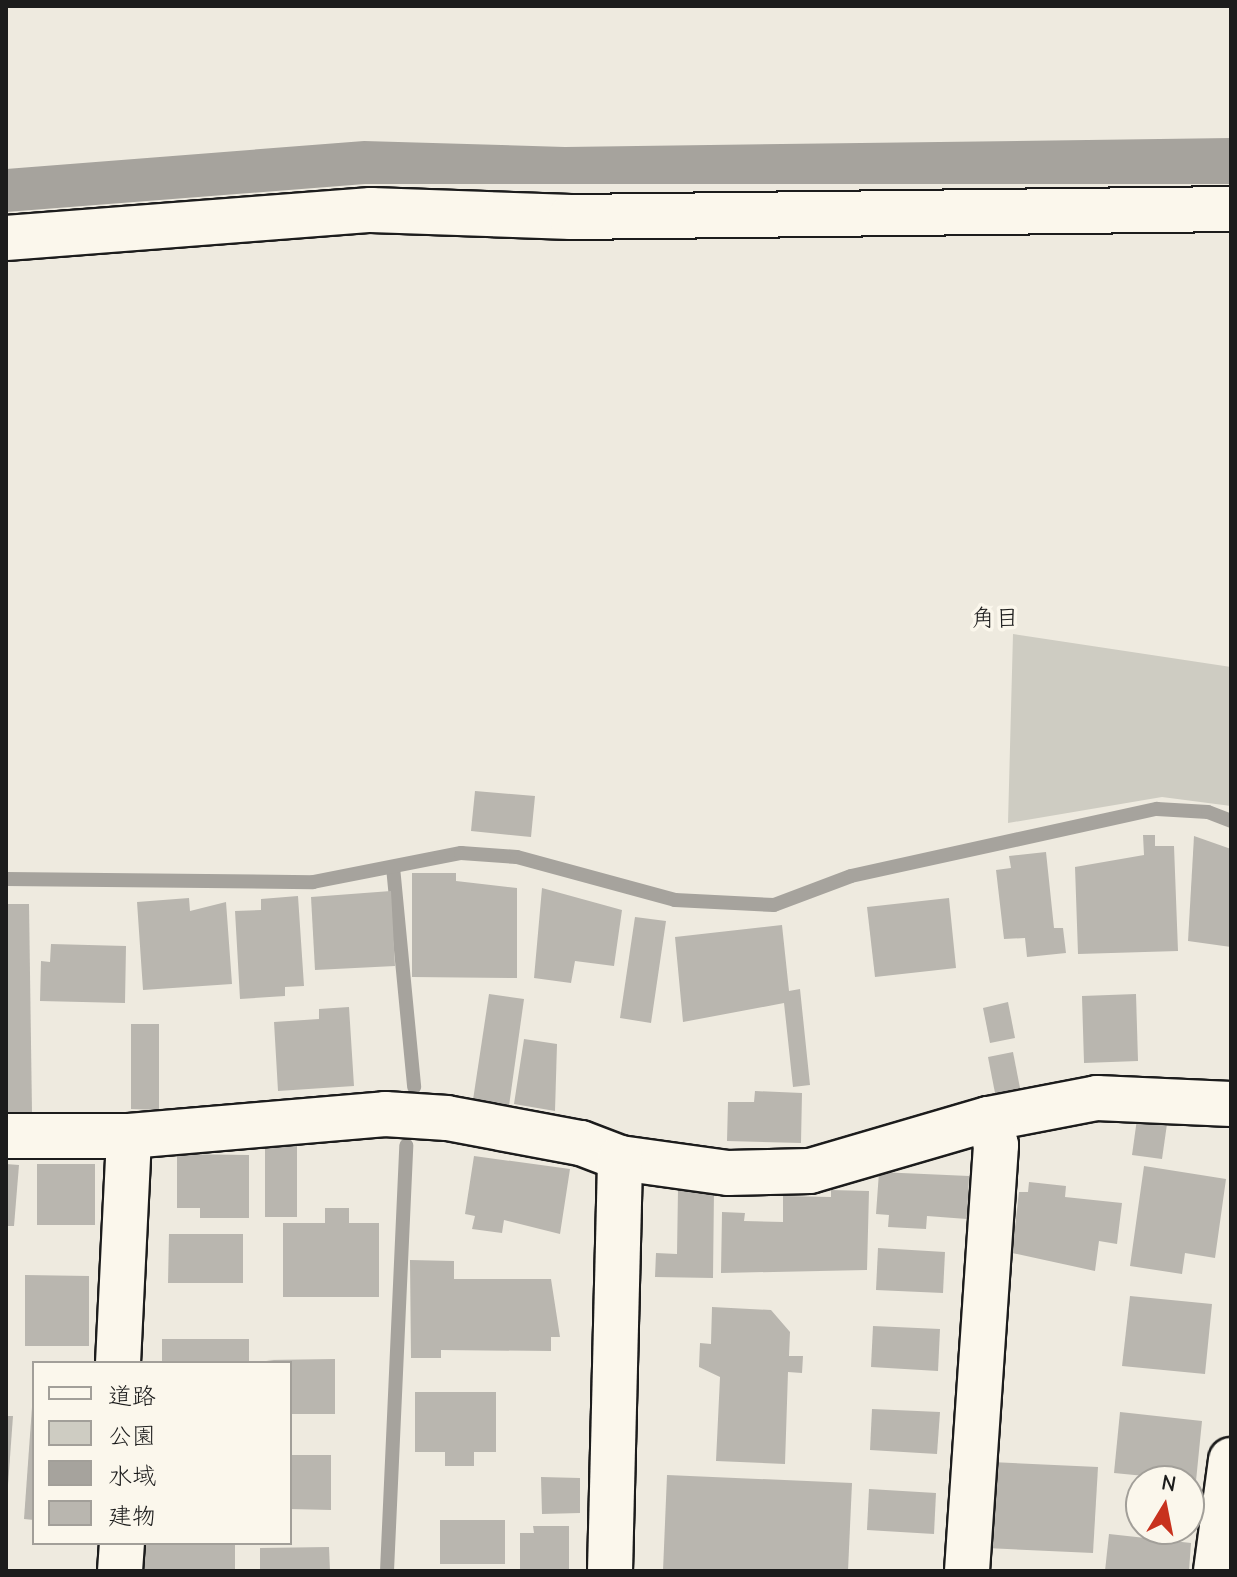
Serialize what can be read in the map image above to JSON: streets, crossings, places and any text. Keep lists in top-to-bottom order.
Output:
{
  "districts": ["角目"],
  "legend": [
    "道路",
    "公園",
    "水域",
    "建物"
  ],
  "north": "top"
}
